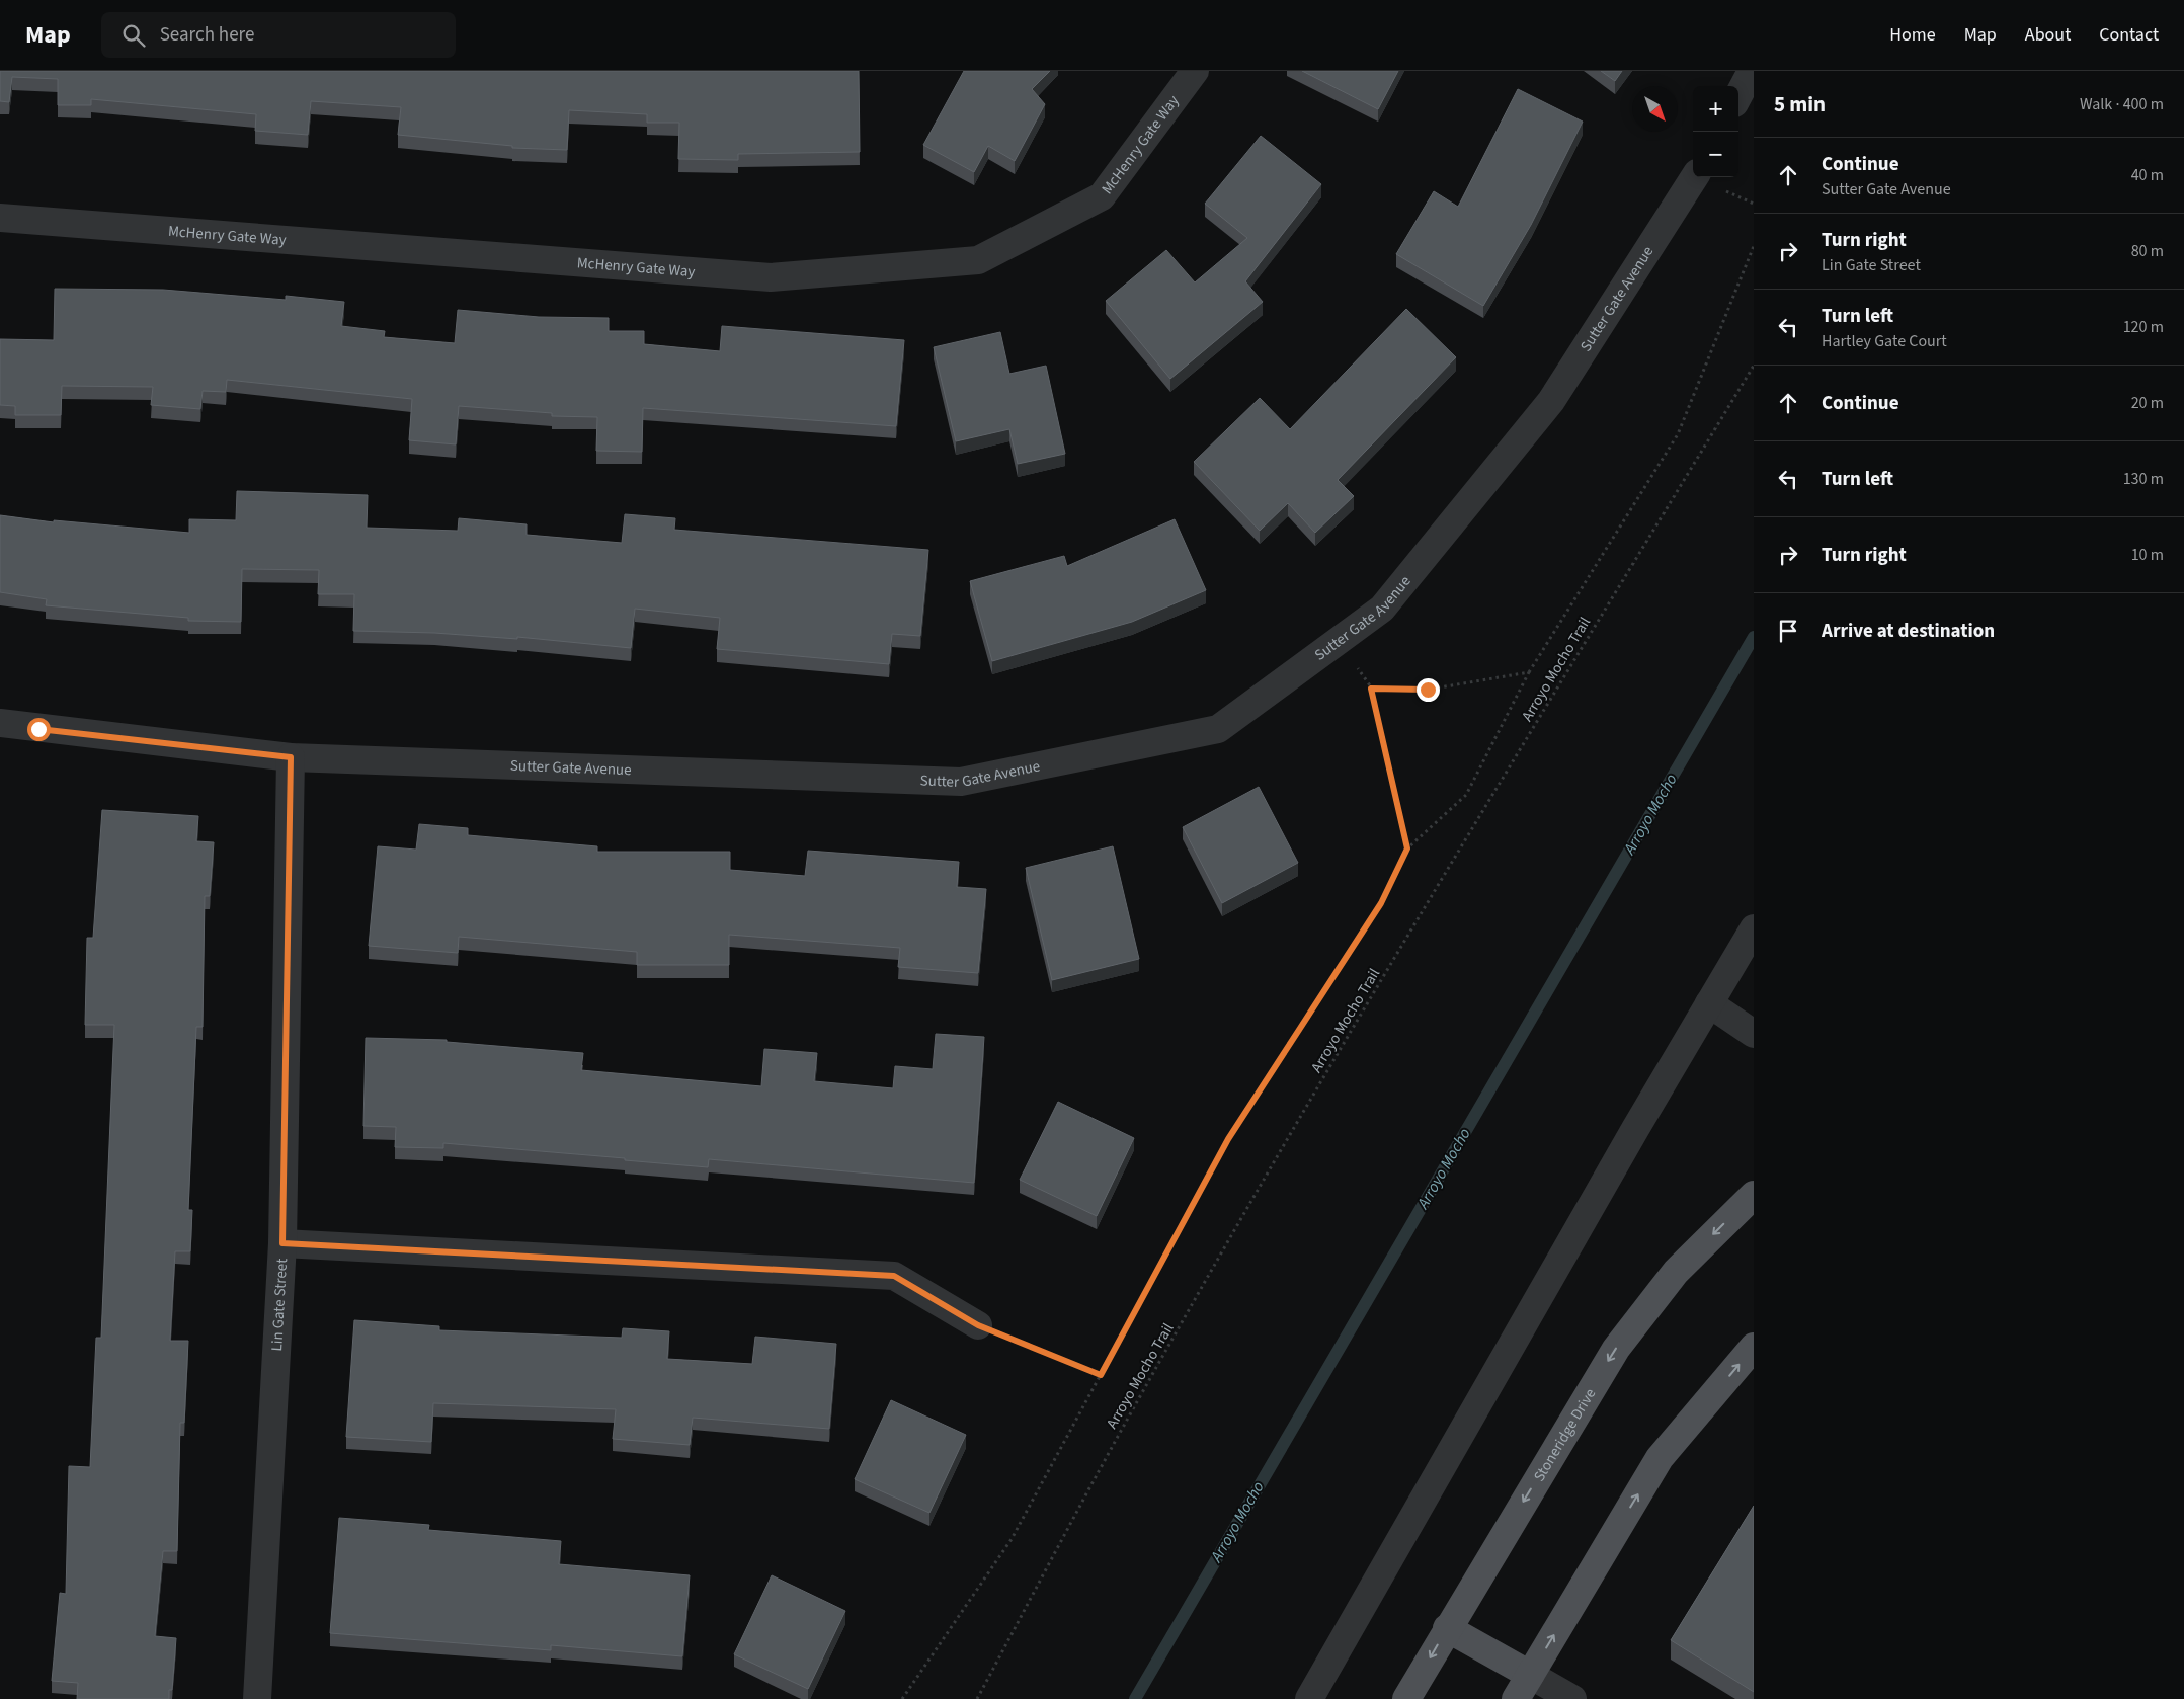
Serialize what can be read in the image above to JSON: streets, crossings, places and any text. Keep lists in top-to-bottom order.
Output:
{
  "streets": {
    "main road": ["Stoneridge Drive"],
    "street": ["McHenry Gate Way", "Sutter Gate Avenue", "Lin Gate Street"],
    "path": ["Arroyo Mocho Trail"]
  },
  "crossings": [
    ["Sutter Gate Avenue", "Lin Gate Street"]
  ],
  "water": ["Arroyo Mocho"],
  "north": "bottom right",
  "page": {
    "header": "Map",
    "search": "Search here",
    "nav": [
      "Home",
      "Map",
      "About",
      "Contact"
    ],
    "heading": ["5 min", "Walk · 400 m"],
    "map_buttons": ["+", "−"],
    "list": [
      ["Continue", "Sutter Gate Avenue", "40 m"],
      ["Turn right", "Lin Gate Street", "80 m"],
      ["Turn left", "Hartley Gate Court", "120 m"],
      ["Continue", "20 m"],
      ["Turn left", "130 m"],
      ["Turn right", "10 m"],
      "Arrive at destination"
    ]
  }
}
